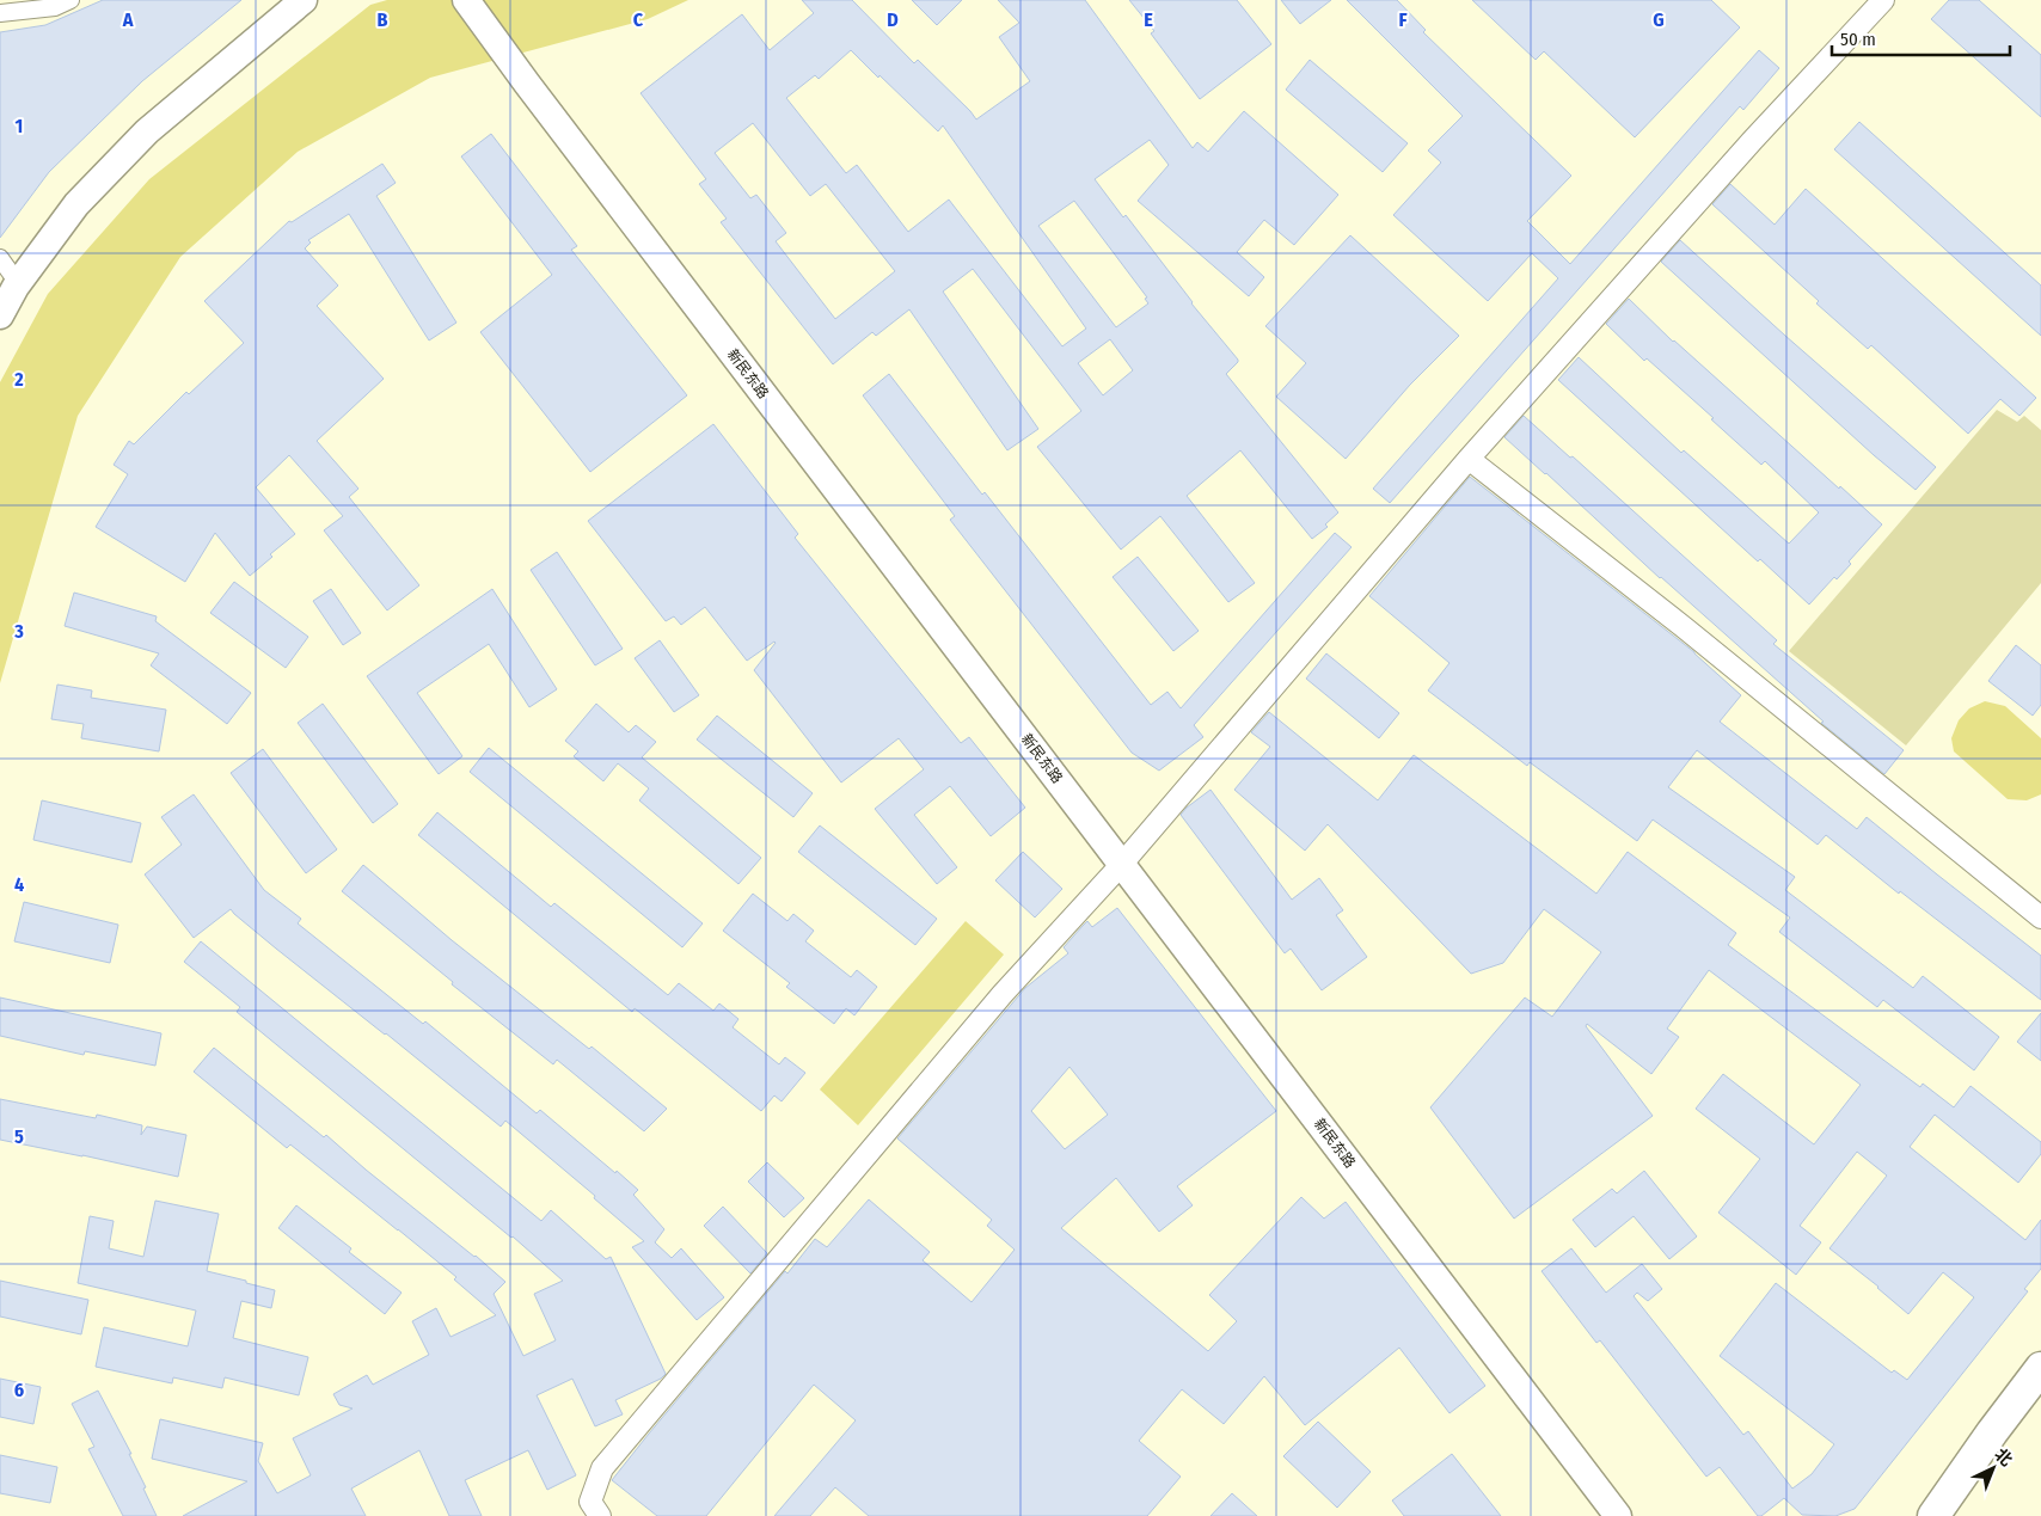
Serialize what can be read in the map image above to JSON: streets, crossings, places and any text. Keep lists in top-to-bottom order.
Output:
{
  "streets": {
    "street": ["新民东路"]
  },
  "scale_bar": "50 m",
  "north": "top right",
  "grid": {
    "columns": [
      "A",
      "B",
      "C",
      "D",
      "E",
      "F",
      "G"
    ],
    "rows": [
      "1",
      "2",
      "3",
      "4",
      "5",
      "6"
    ]
  }
}
